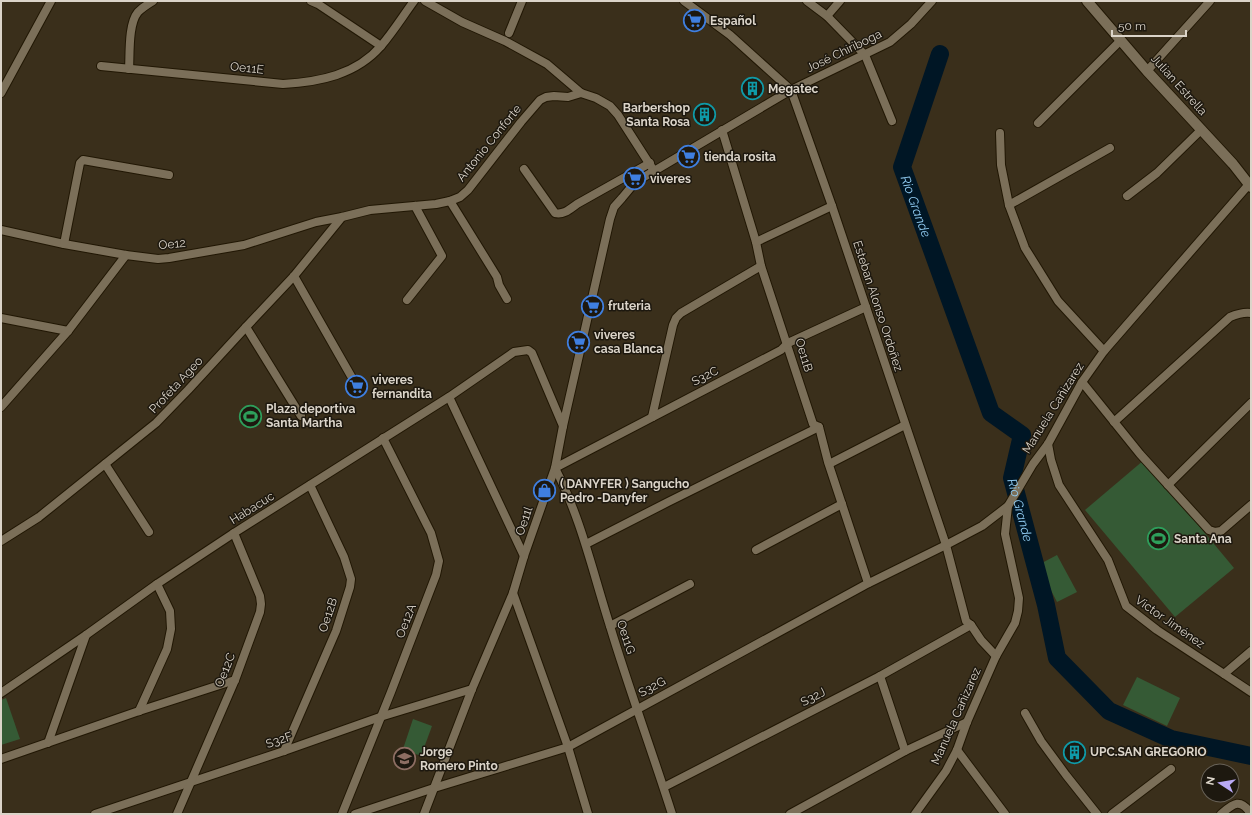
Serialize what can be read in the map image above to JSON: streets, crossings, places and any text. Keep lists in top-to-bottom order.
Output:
{
  "streets": {
    "street": [
      "José Chiriboga",
      "Oe11E",
      "Julian Estrella",
      "Antonio Conforte",
      "Oe12",
      "Esteban Alonso Ordoñez",
      "Oe11B",
      "S32C",
      "Profeta Ageo",
      "Manuela Cañizarez",
      "Habacuc",
      "Oe11l",
      "Oe12B",
      "Oe12A",
      "Victor Jiménez",
      "Oe11G",
      "Oe12C",
      "S32G",
      "S32J",
      "S32F"
    ]
  },
  "crossings": [
    ["José Chiriboga", "Esteban Alonso Ordoñez"],
    ["José Chiriboga", "Oe11B"],
    ["José Chiriboga", "Oe11l"],
    ["Julian Estrella", "Manuela Cañizarez"],
    ["Antonio Conforte", "Oe12"],
    ["Antonio Conforte", "Profeta Ageo"],
    ["Oe12", "Profeta Ageo"],
    ["Esteban Alonso Ordoñez", "S32C"],
    ["Esteban Alonso Ordoñez", "Manuela Cañizarez"],
    ["Esteban Alonso Ordoñez", "S32G"],
    ["Esteban Alonso Ordoñez", "S32J"],
    ["Oe11B", "S32C"],
    ["Oe11B", "S32G"],
    ["S32C", "Oe11l"],
    ["S32C", "Oe11G"],
    ["Manuela Cañizarez", "Victor Jiménez"],
    ["Manuela Cañizarez", "S32G"],
    ["Habacuc", "Oe11l"],
    ["Habacuc", "Oe12B"],
    ["Habacuc", "Oe12A"],
    ["Habacuc", "Oe12C"],
    ["Oe11l", "Oe11G"],
    ["Oe11l", "S32G"],
    ["Oe11l", "S32F"],
    ["Oe12B", "S32F"],
    ["Oe12A", "S32F"],
    ["Oe11G", "S32G"],
    ["Oe11G", "S32J"],
    ["Oe12C", "S32F"]
  ],
  "water": ["Rio Grande"],
  "places": {
    "supermarket": [
      "Español",
      "tienda rosita",
      "viveres",
      "fruteria",
      "viveres casa Blanca",
      "viveres fernandita"
    ],
    "building": ["Megatec", "Barbershop Santa Rosa", "UPC.SAN GREGORIO"],
    "sports": ["Plaza deportiva Santa Martha", "Santa Ana"],
    "shop": ["( DANYFER ) Sangucho Pedro -Danyfer"],
    "school or university": ["Jorge Romero Pinto"]
  },
  "scale_bar": "50 m",
  "north": "left"
}
